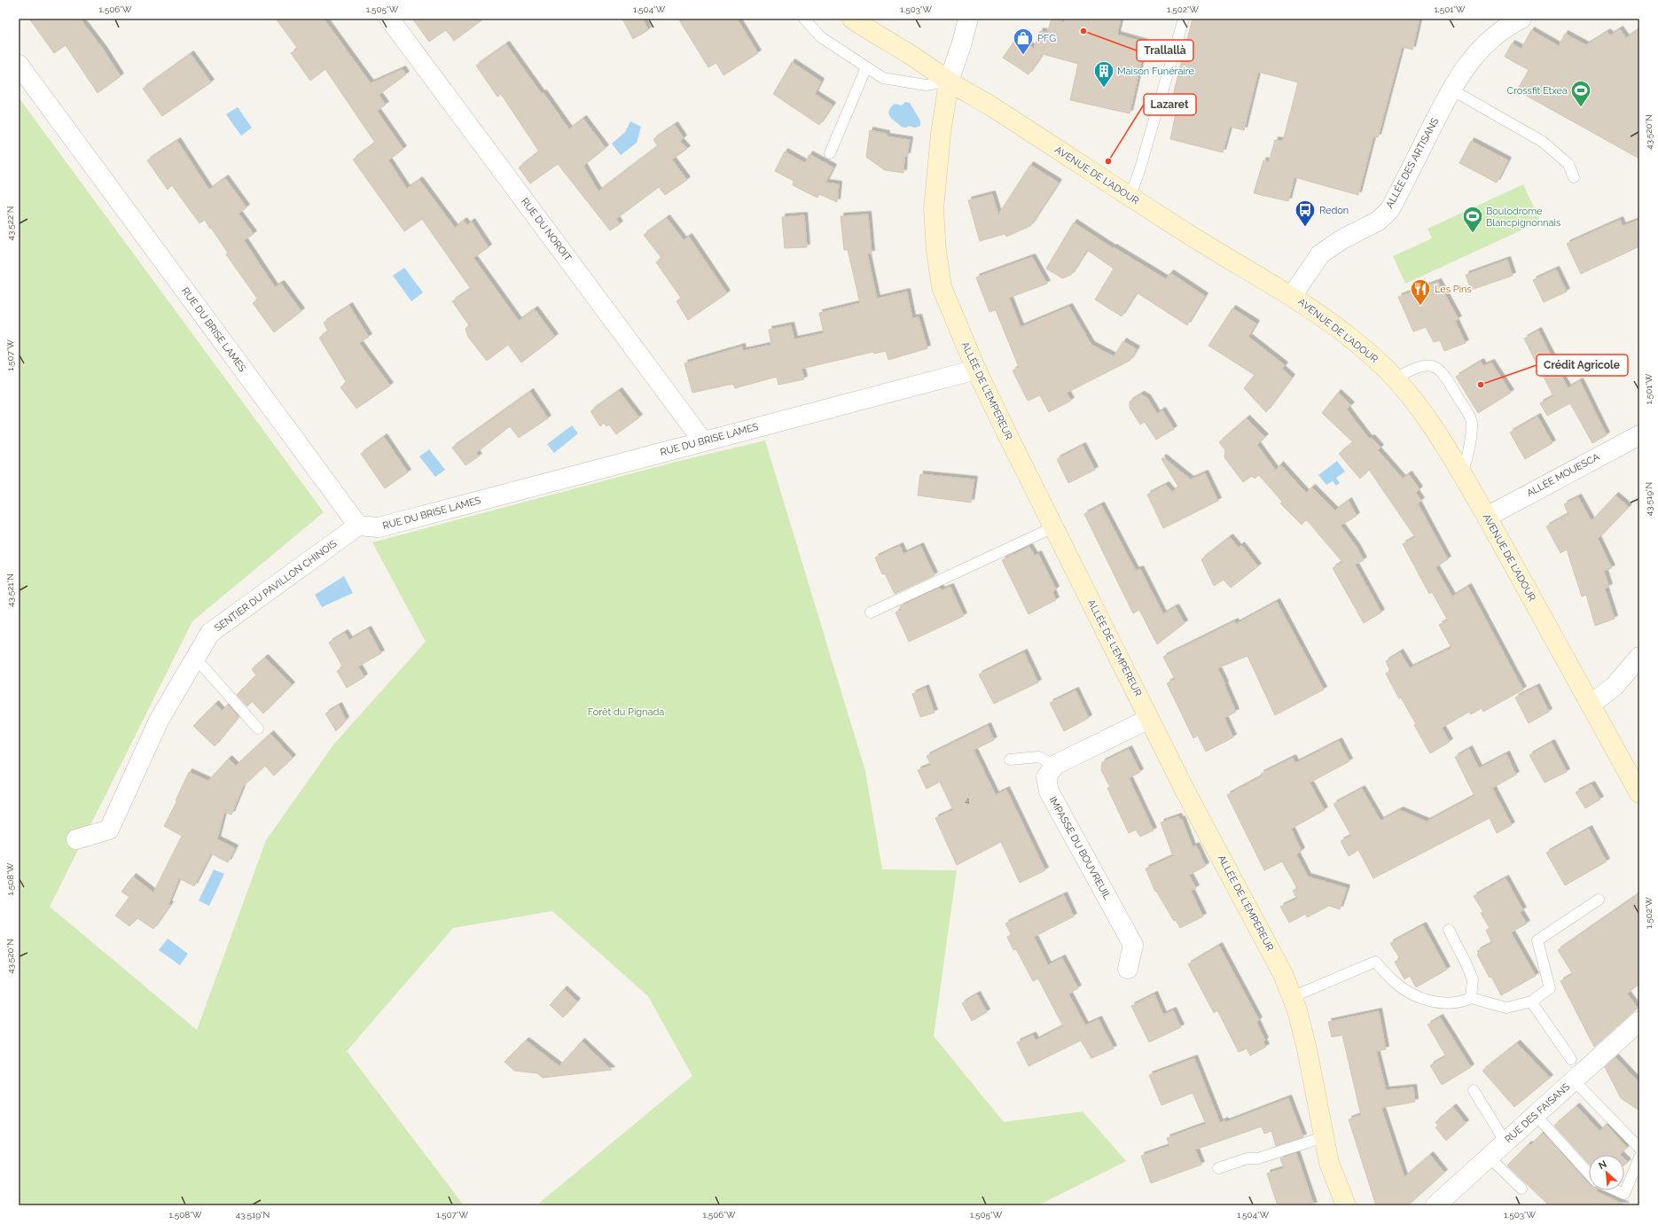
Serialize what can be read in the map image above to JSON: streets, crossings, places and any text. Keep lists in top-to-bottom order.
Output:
{
  "streets": {
    "street": [
      "ALLÉE DES ARTISANS",
      "AVENUE DE L'ADOUR",
      "RUE DU NOROIT",
      "RUE DU BRISE LAMES",
      "ALLÉE DE L'EMPEREUR",
      "ALLÉE MOUESCA",
      "SENTIER DU PAVILLON CHINOIS",
      "IMPASSE DU BOUVREUIL",
      "RUE DES FAISANS"
    ]
  },
  "crossings": [
    ["ALLÉE DES ARTISANS", "AVENUE DE L'ADOUR"],
    ["AVENUE DE L'ADOUR", "ALLÉE DE L'EMPEREUR"],
    ["AVENUE DE L'ADOUR", "ALLÉE MOUESCA"],
    ["RUE DU NOROIT", "RUE DU BRISE LAMES"],
    ["RUE DU BRISE LAMES", "ALLÉE DE L'EMPEREUR"],
    ["RUE DU BRISE LAMES", "SENTIER DU PAVILLON CHINOIS"]
  ],
  "parks": ["Forêt du Pignada"],
  "places": {
    "other": ["Trallallà", "Lazaret", "Crédit Agricole"],
    "shop": ["PFG"],
    "building": ["Maison Funéraire"],
    "sports": ["Crossfit Etxea", "Boulodrome Blancpignonnais"],
    "bus stop": ["Redon"],
    "restaurant": ["Les Pins"]
  },
  "house_numbers": ["4"],
  "north": "top left",
  "coordinates": [
    "1.506°W",
    "1.505°W",
    "1.504°W",
    "1.503°W",
    "1.502°W",
    "1.501°W",
    "43.520°N",
    "43.522°N",
    "1.507°W",
    "43.519°N",
    "43.521°N",
    "1.508°W"
  ]
}
